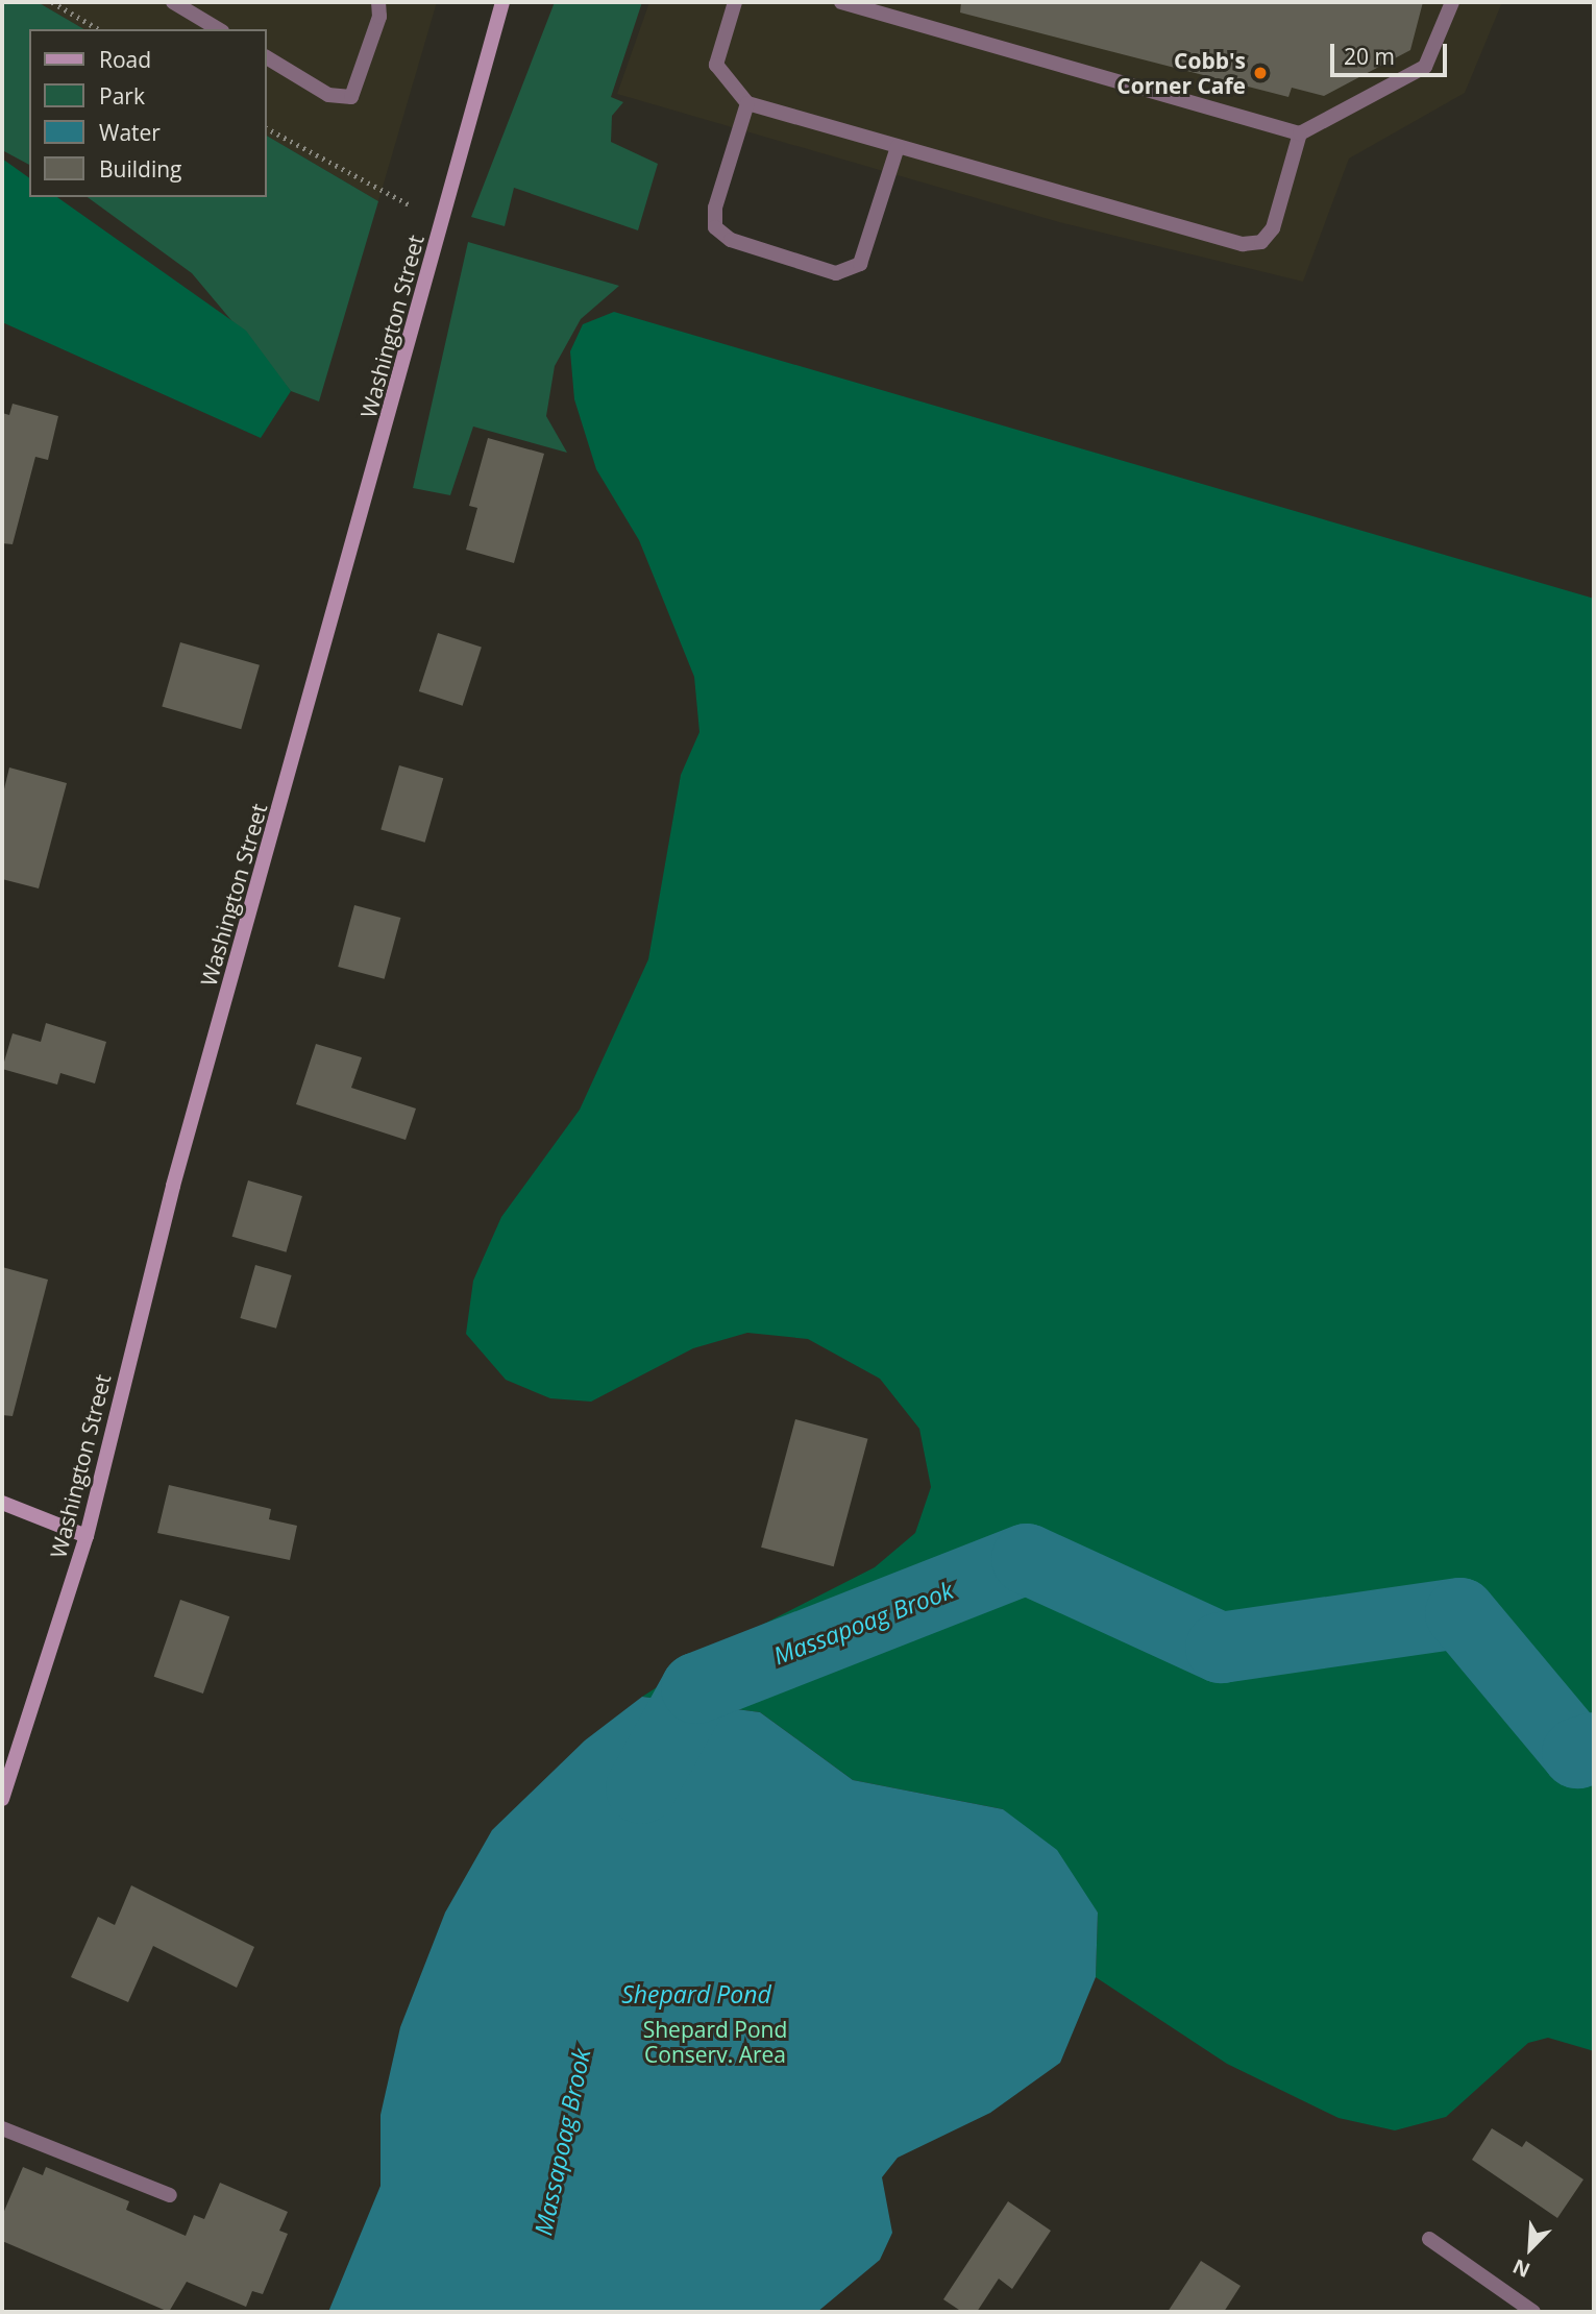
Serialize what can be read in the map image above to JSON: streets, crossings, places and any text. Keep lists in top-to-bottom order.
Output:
{
  "streets": {
    "main road": ["Washington Street"]
  },
  "water": ["Massapoag Brook", "Shepard Pond"],
  "parks": ["Shepard Pond Conserv. Area"],
  "places": ["Cobb's Corner Cafe"],
  "legend": [
    "Road",
    "Park",
    "Water",
    "Building"
  ],
  "scale_bar": "20 m",
  "north": "bottom left"
}
